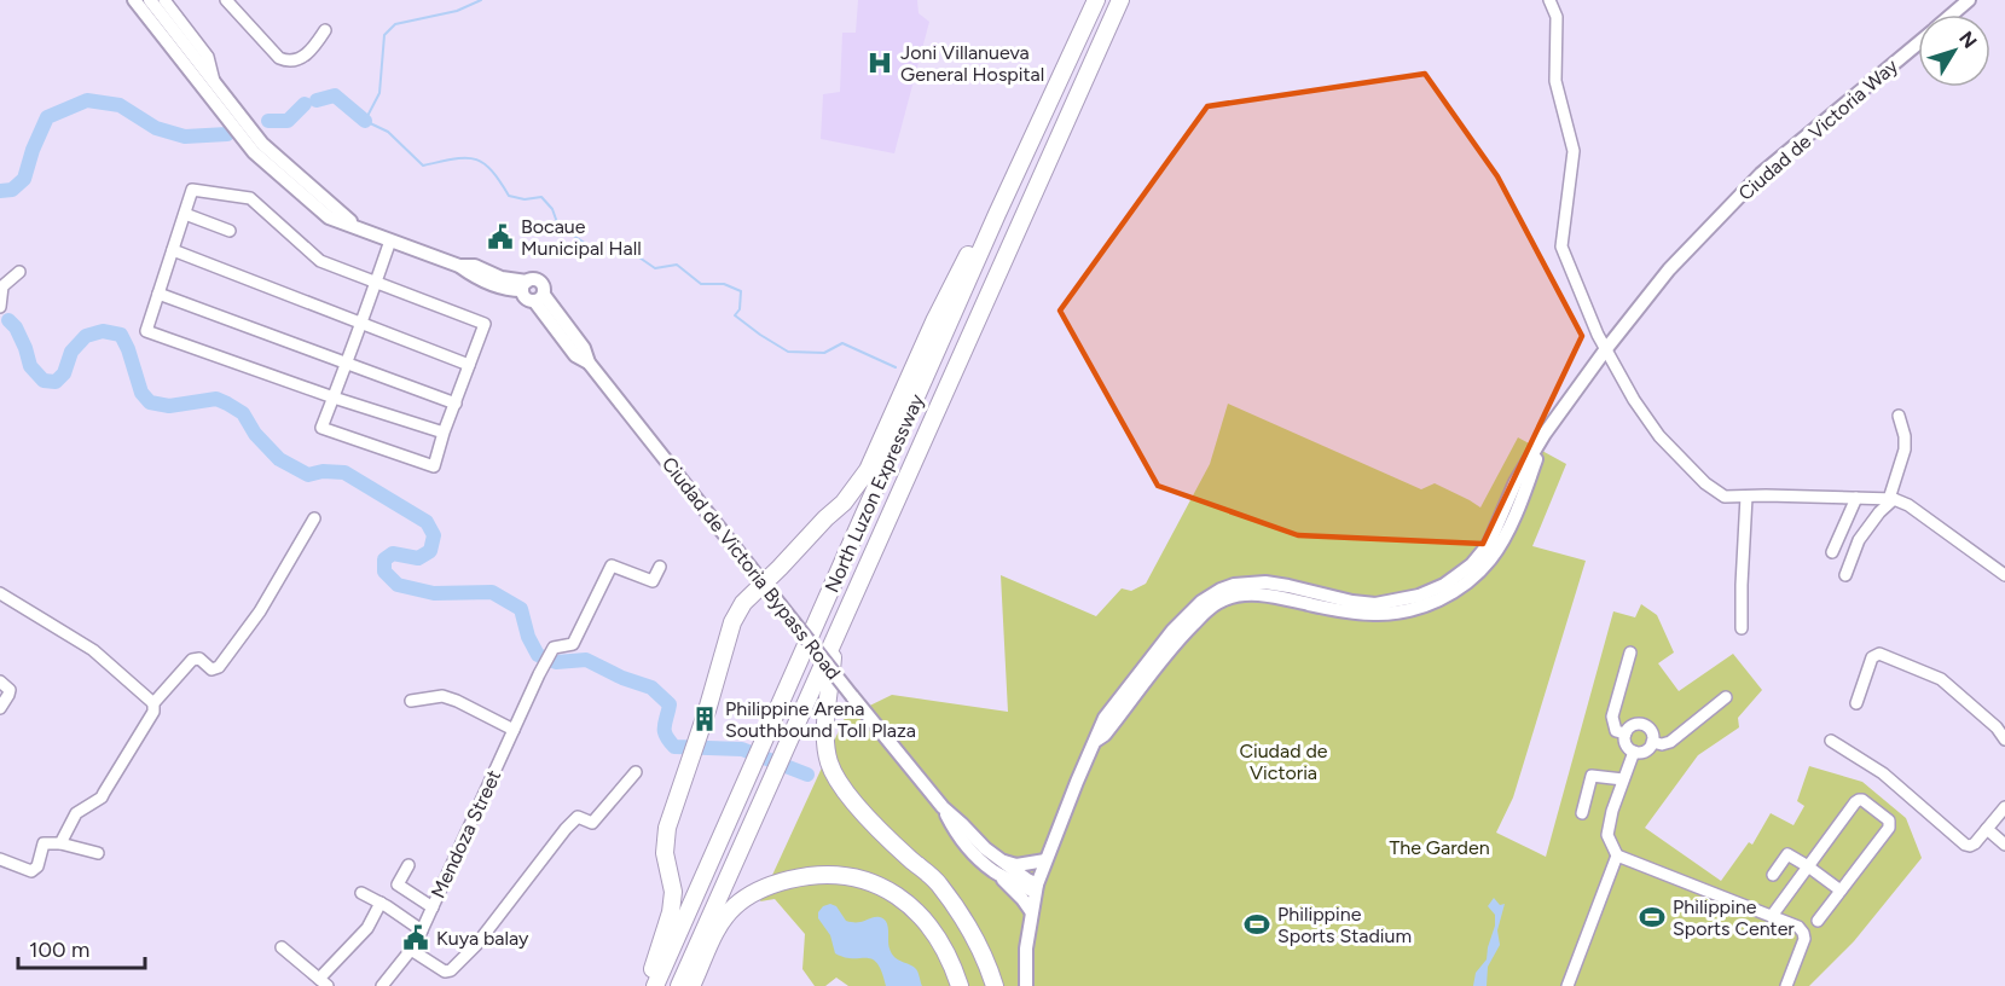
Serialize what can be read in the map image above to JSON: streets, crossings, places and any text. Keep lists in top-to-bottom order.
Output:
{
  "streets": {
    "highway": ["North Luzon Expressway"],
    "main road": ["Ciudad de Victoria Way", "Ciudad de Victoria Bypass Road"],
    "street": ["Mendoza Street"]
  },
  "crossings": [
    ["Ciudad de Victoria Way", "Ciudad de Victoria Bypass Road"]
  ],
  "parks": ["Ciudad de Victoria", "The Garden"],
  "places": {
    "hospital": ["Joni Villanueva General Hospital"],
    "public building": ["Bocaue Municipal Hall", "Kuya balay"],
    "building": ["Philippine Arena Southbound Toll Plaza"],
    "sports": ["Philippine Sports Center", "Philippine Sports Stadium"]
  },
  "scale_bar": "100 m",
  "north": "top right"
}
